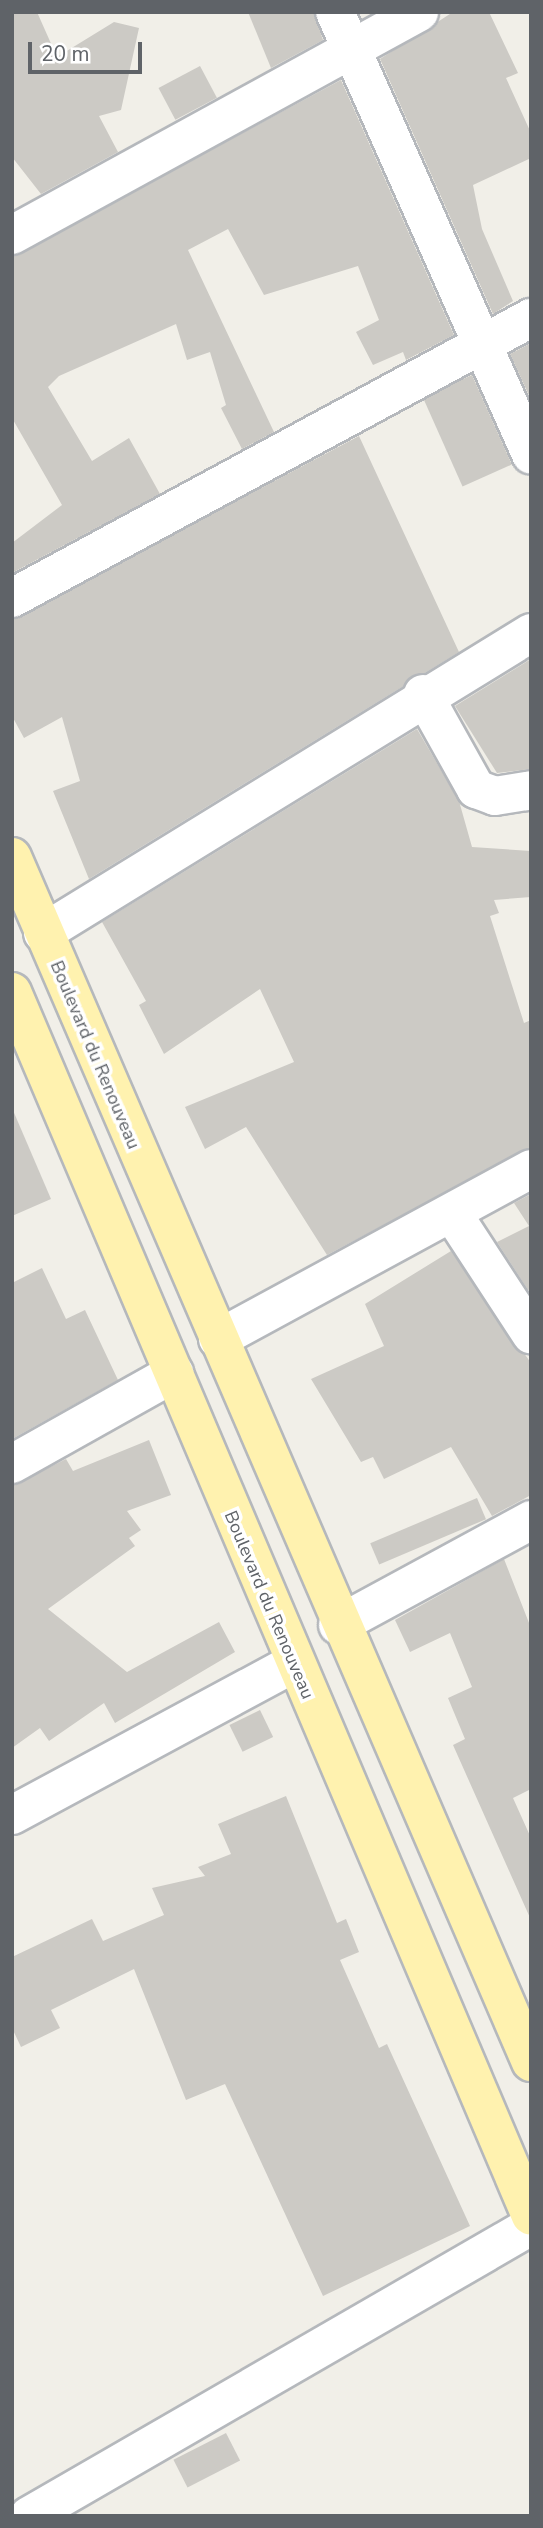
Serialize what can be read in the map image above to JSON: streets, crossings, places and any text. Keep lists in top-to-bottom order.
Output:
{
  "streets": {
    "main road": ["Boulevard du Renouveau"]
  },
  "scale_bar": "20 m"
}
